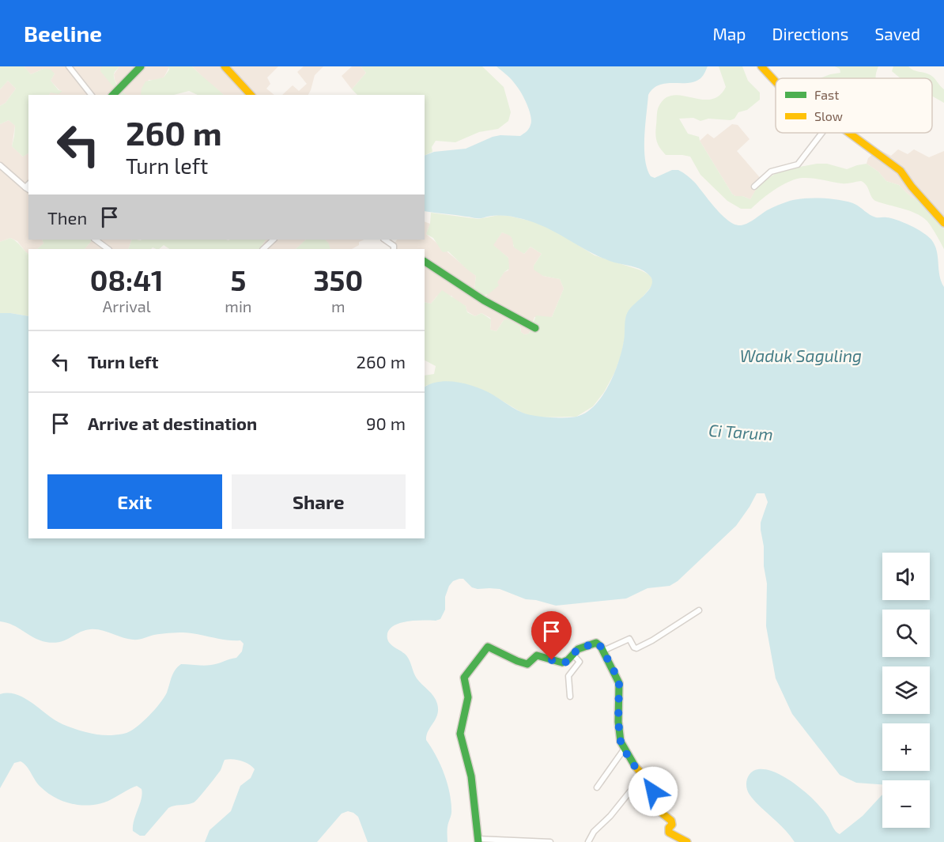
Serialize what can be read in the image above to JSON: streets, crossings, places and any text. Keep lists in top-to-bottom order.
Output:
{
  "water": ["Waduk Saguling", "Ci Tarum"],
  "legend": ["Fast", "Slow"],
  "page": {
    "header": "Beeline",
    "nav": ["Map", "Directions", "Saved"],
    "turn": ["260 m", "Turn left"],
    "then": "Then",
    "eta": [
      "08:41",
      "Arrival",
      "5",
      "min",
      "350",
      "m"
    ],
    "list": [
      {
        "name": "Turn left",
        "value": "260 m"
      },
      {
        "name": "Arrive at destination",
        "value": "90 m"
      }
    ],
    "buttons": ["Exit", "Share"],
    "map_buttons": ["+", "−"]
  }
}
